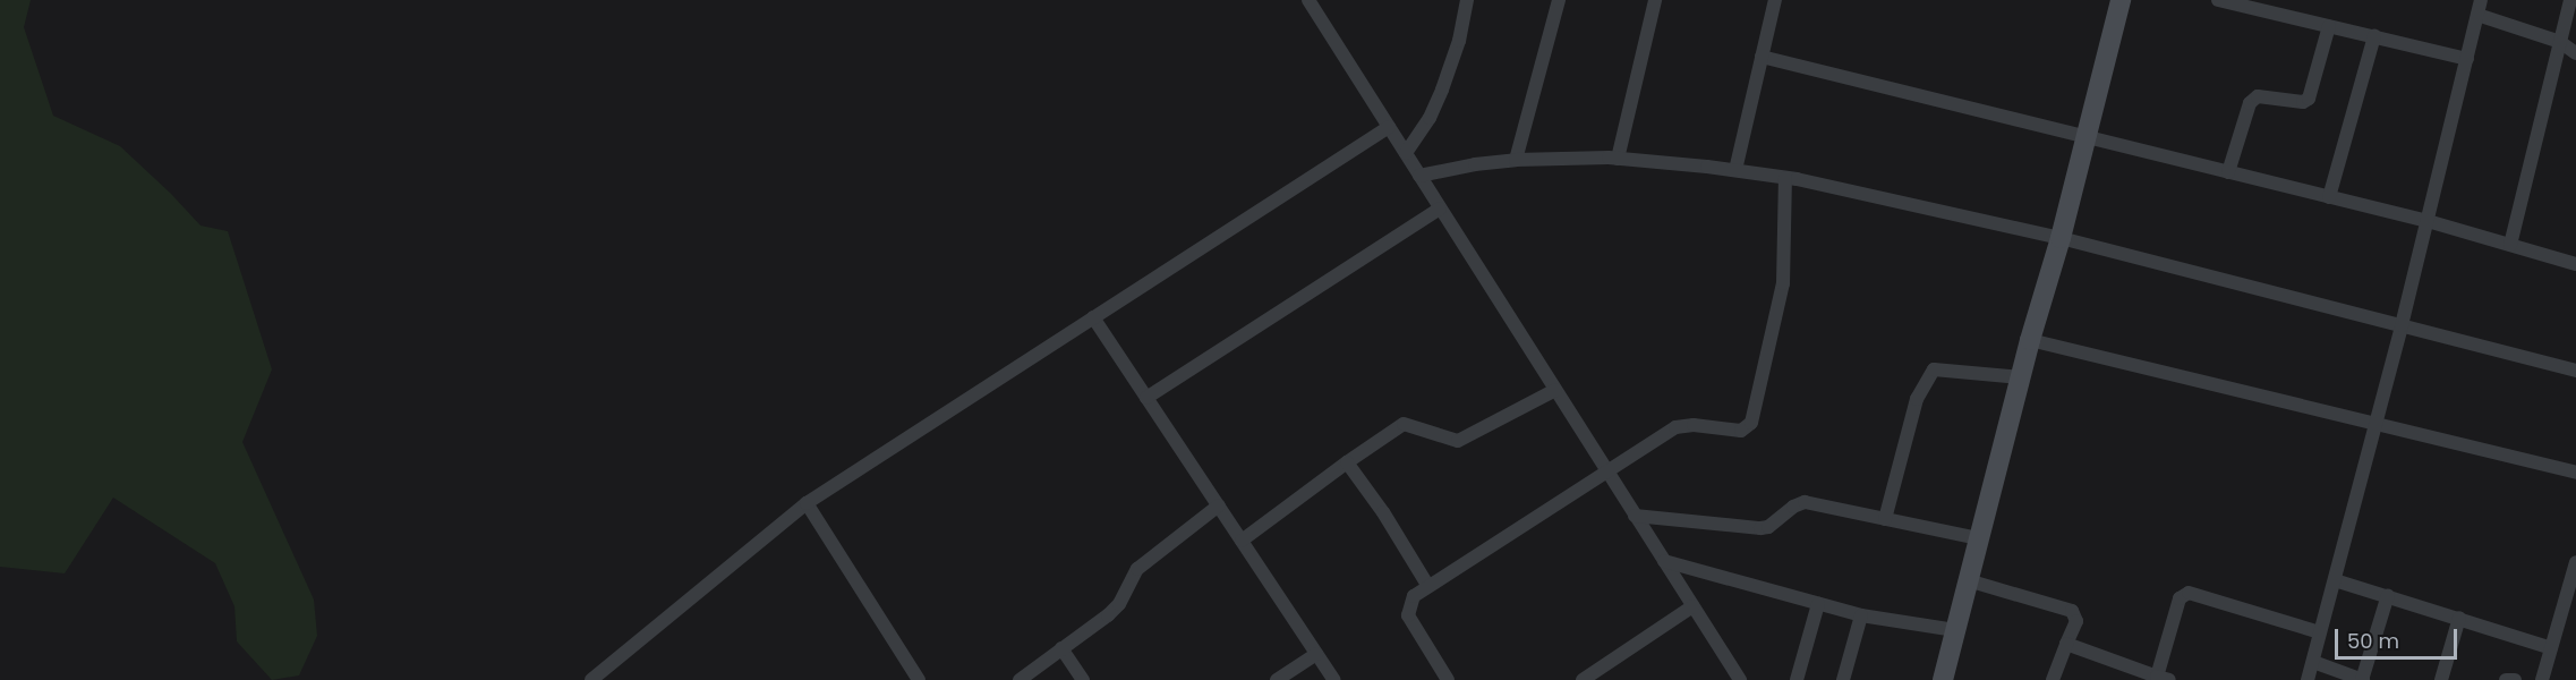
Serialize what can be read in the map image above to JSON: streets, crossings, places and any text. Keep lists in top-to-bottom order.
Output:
{
  "scale_bar": "50 m"
}
